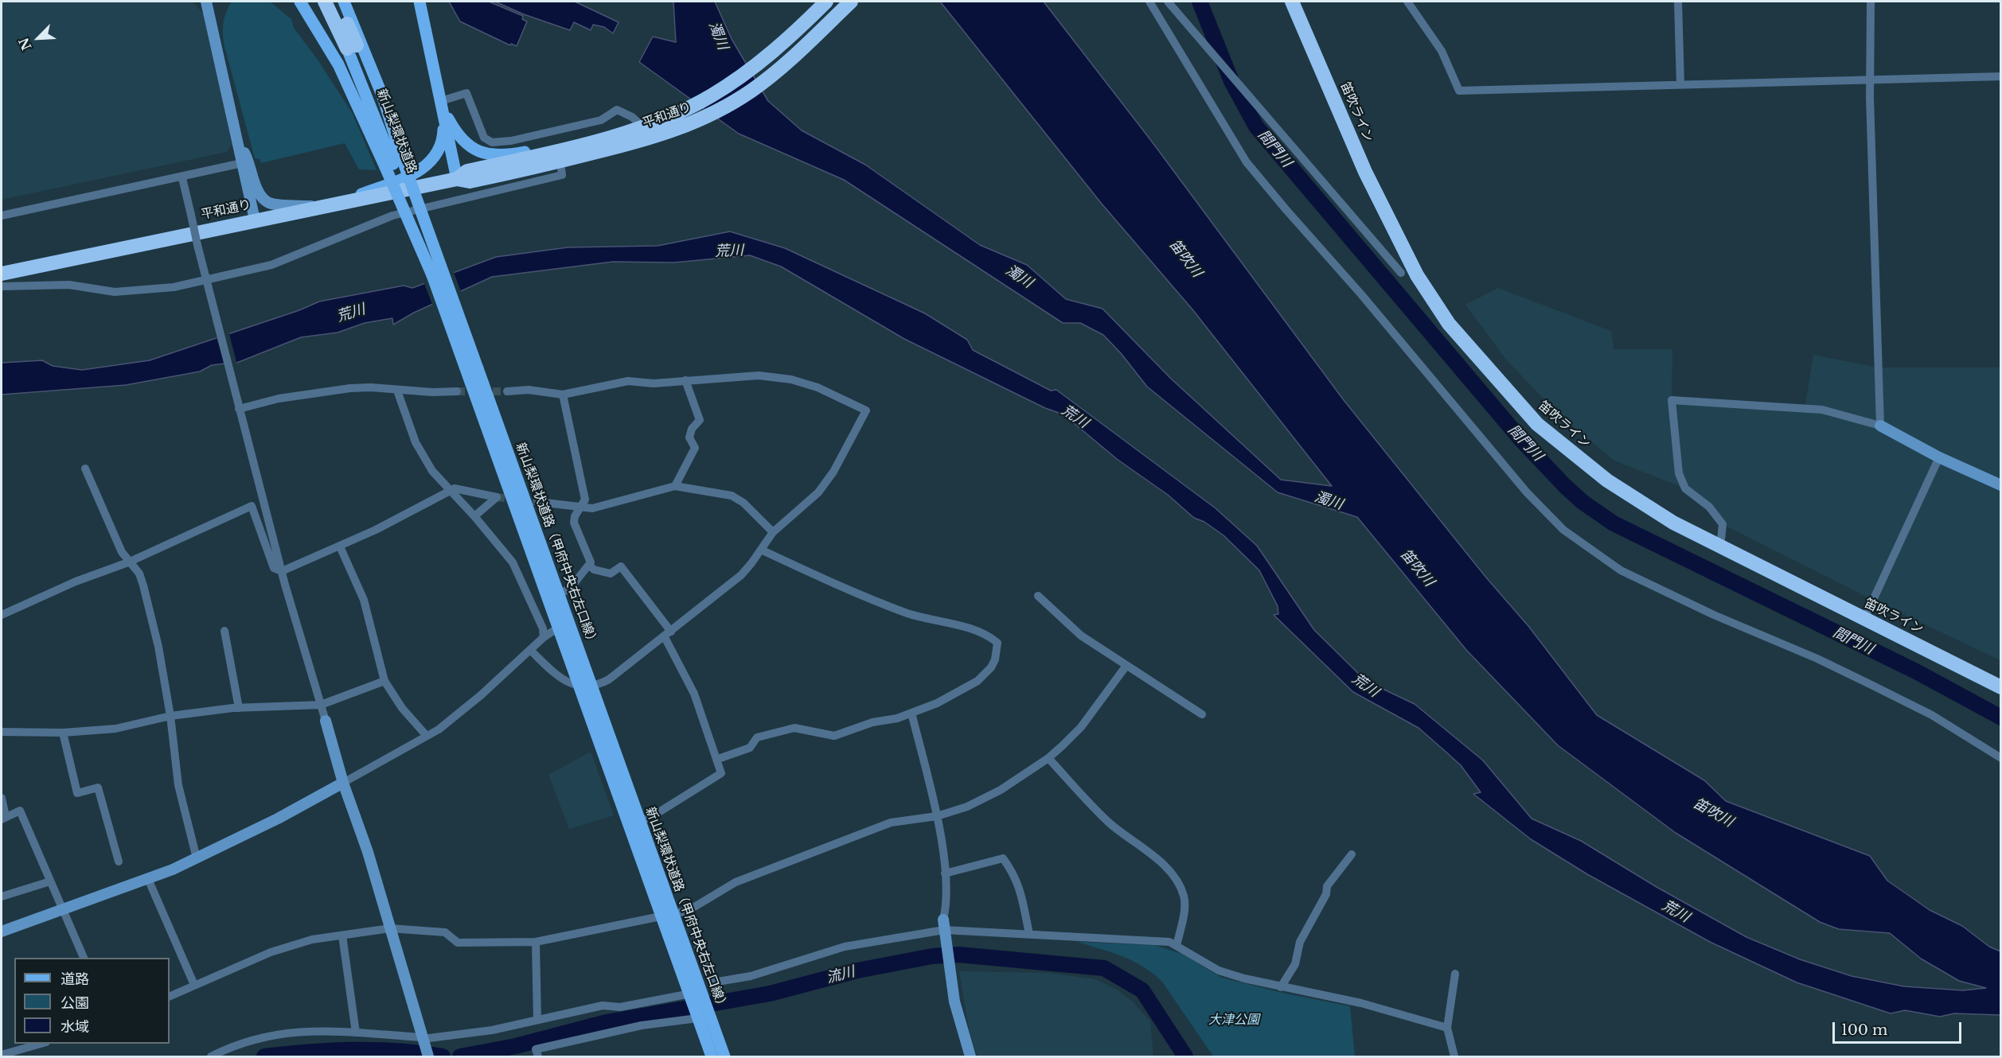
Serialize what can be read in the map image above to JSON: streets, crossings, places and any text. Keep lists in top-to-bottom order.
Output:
{
  "streets": {
    "highway": ["笛吹ライン", "平和通り"],
    "main road": ["新山梨環状道路（甲府中央右左口線）"]
  },
  "water": [
    "濁川",
    "間門川",
    "荒川",
    "笛吹川",
    "流川"
  ],
  "parks": ["大津公園"],
  "legend": ["道路", "公園", "水域"],
  "scale_bar": "100 m",
  "north": "bottom left"
}
